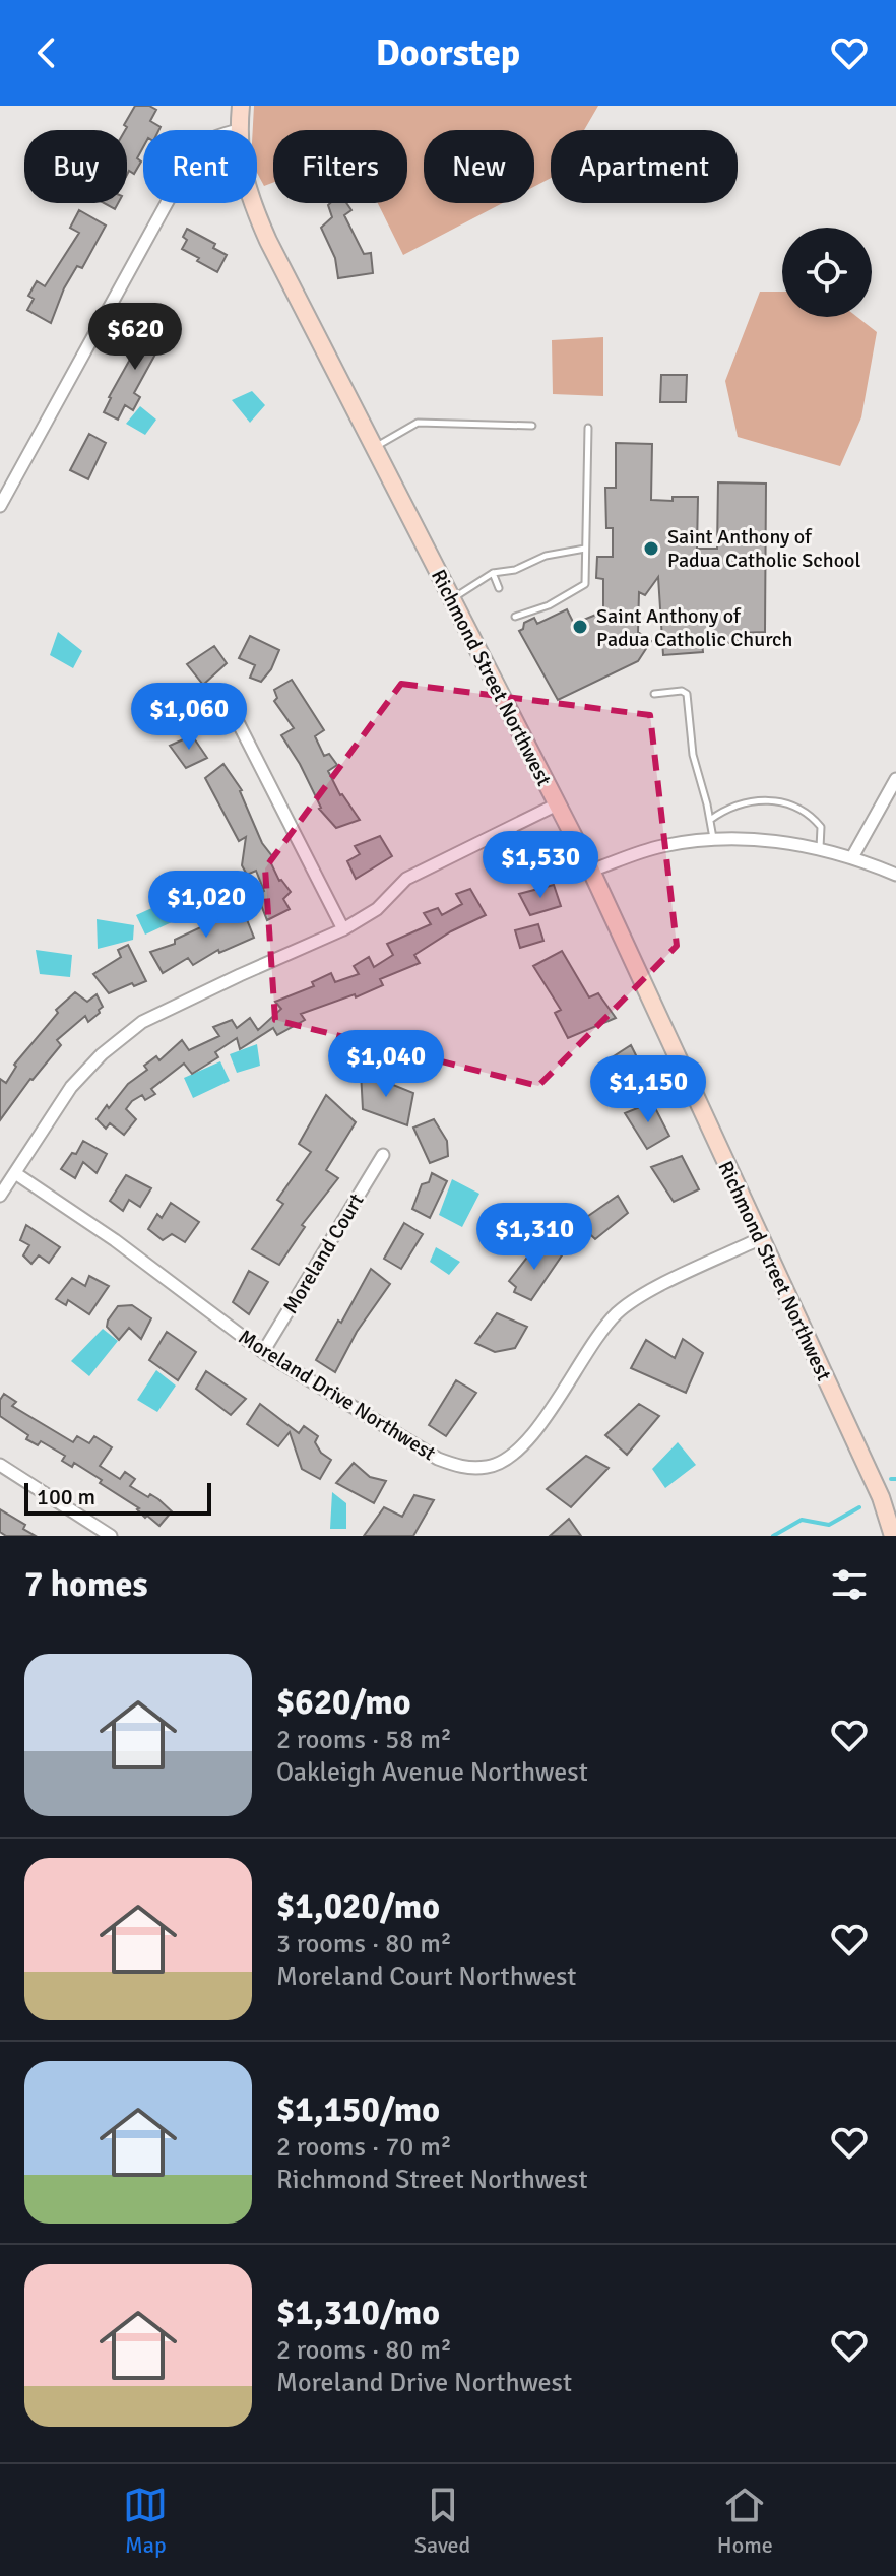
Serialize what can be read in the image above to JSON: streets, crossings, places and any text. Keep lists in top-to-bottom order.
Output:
{
  "streets": {
    "street": ["Richmond Street Northwest", "Moreland Court", "Moreland Drive Northwest"]
  },
  "crossings": [
    ["Richmond Street Northwest", "Moreland Drive Northwest"],
    ["Moreland Court", "Moreland Drive Northwest"]
  ],
  "places": ["Saint Anthony of Padua Catholic School", "Saint Anthony of Padua Catholic Church"],
  "scale_bar": "100 m",
  "page": {
    "header": "Doorstep",
    "chip": [
      "Buy",
      "Rent",
      "Filters",
      "New",
      "Apartment"
    ],
    "price": [
      "$620",
      "$1,060",
      "$1,530",
      "$1,020",
      "$1,040",
      "$1,150",
      "$1,310"
    ],
    "scale": "100 m",
    "heading": "7 homes",
    "list": [
      {
        "name": "$620/mo",
        "note": "2 rooms · 58 m² · Oakleigh Avenue Northwest"
      },
      {
        "name": "$1,020/mo",
        "note": "3 rooms · 80 m² · Moreland Court Northwest"
      },
      {
        "name": "$1,150/mo",
        "note": "2 rooms · 70 m² · Richmond Street Northwest"
      },
      {
        "name": "$1,310/mo",
        "note": "2 rooms · 80 m² · Moreland Drive Northwest"
      }
    ],
    "tabs": ["Map", "Saved", "Home"]
  }
}
